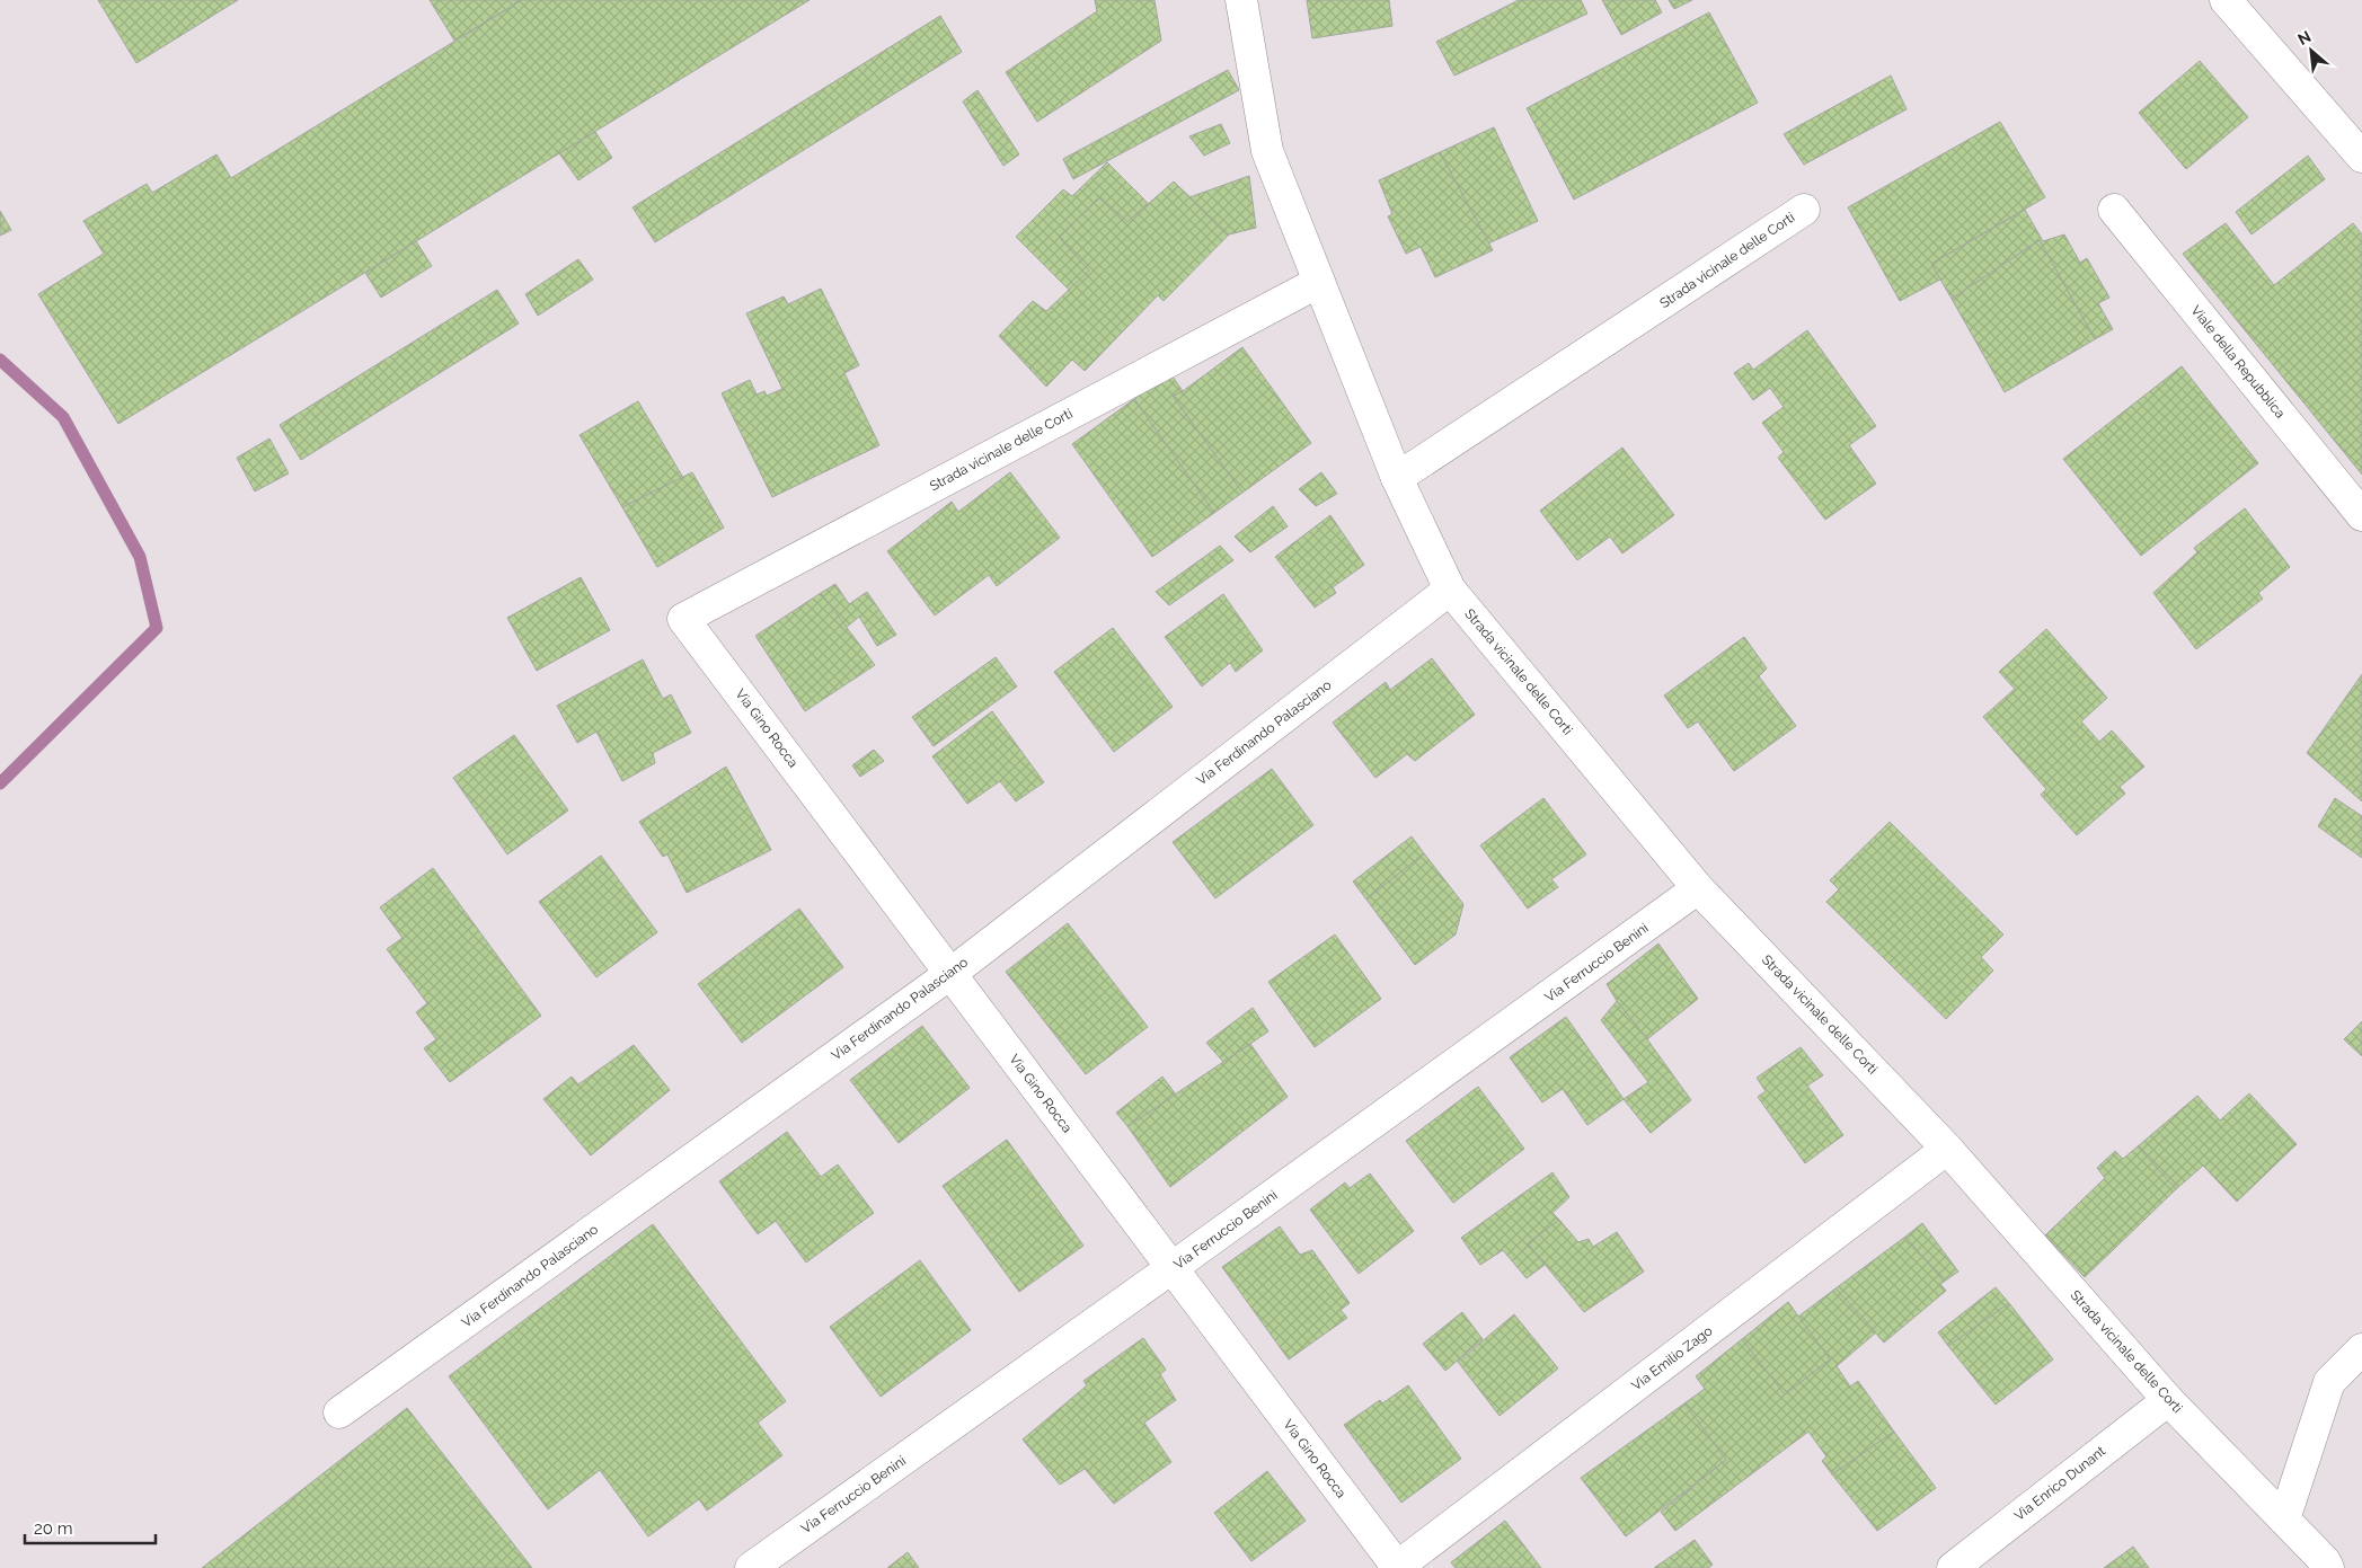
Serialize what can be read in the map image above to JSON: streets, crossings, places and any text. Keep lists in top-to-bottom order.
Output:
{
  "streets": {
    "street": [
      "Strada vicinale delle Corti",
      "Viale della Repubblica",
      "Via Gino Rocca",
      "Via Ferdinando Palasciano",
      "Via Ferruccio Benini",
      "Via Emilio Zago",
      "Via Enrico Dunant"
    ]
  },
  "crossings": [
    ["Strada vicinale delle Corti", "Via Gino Rocca"],
    ["Strada vicinale delle Corti", "Via Ferdinando Palasciano"],
    ["Strada vicinale delle Corti", "Via Ferruccio Benini"],
    ["Strada vicinale delle Corti", "Via Emilio Zago"],
    ["Strada vicinale delle Corti", "Via Enrico Dunant"],
    ["Via Gino Rocca", "Via Ferdinando Palasciano"],
    ["Via Gino Rocca", "Via Ferruccio Benini"],
    ["Via Gino Rocca", "Via Emilio Zago"]
  ],
  "scale_bar": "20 m",
  "north": "top left"
}
